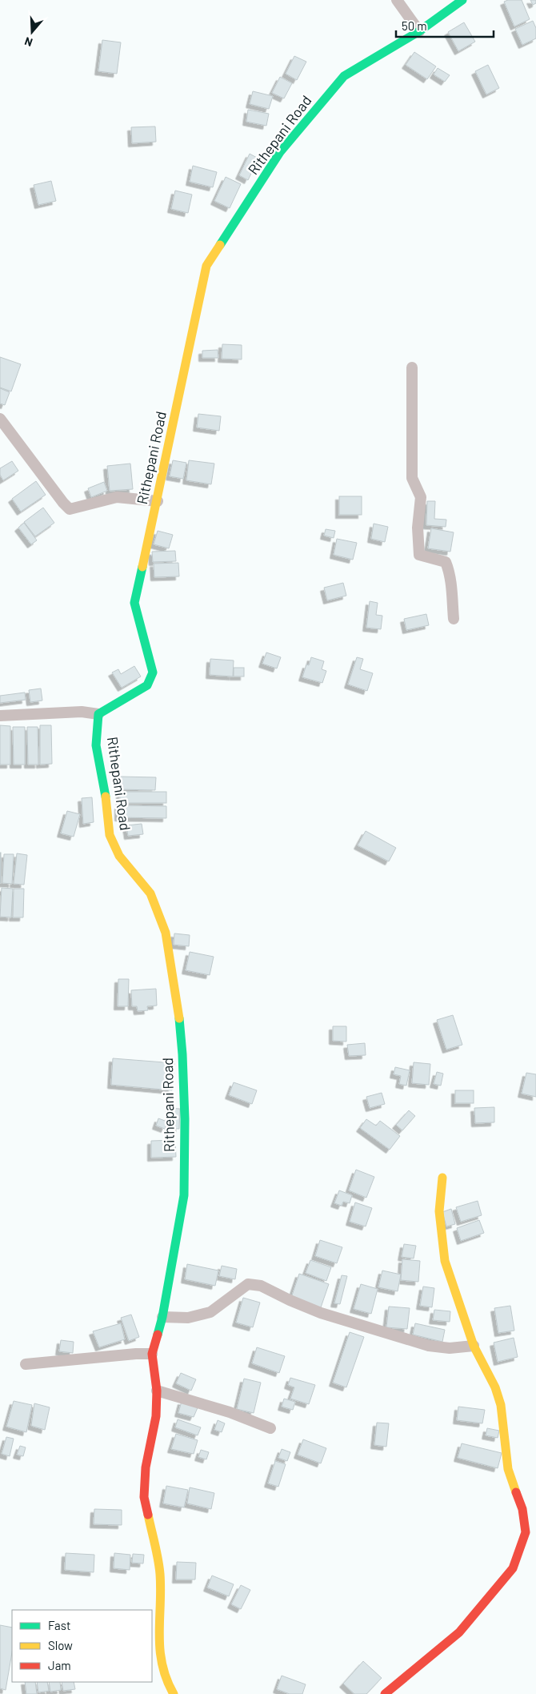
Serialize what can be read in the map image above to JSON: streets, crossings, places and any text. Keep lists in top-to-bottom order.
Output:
{
  "streets": {
    "street": ["Rithepani Road"]
  },
  "legend": ["Fast", "Slow", "Jam"],
  "scale_bar": "50 m",
  "north": "bottom"
}
